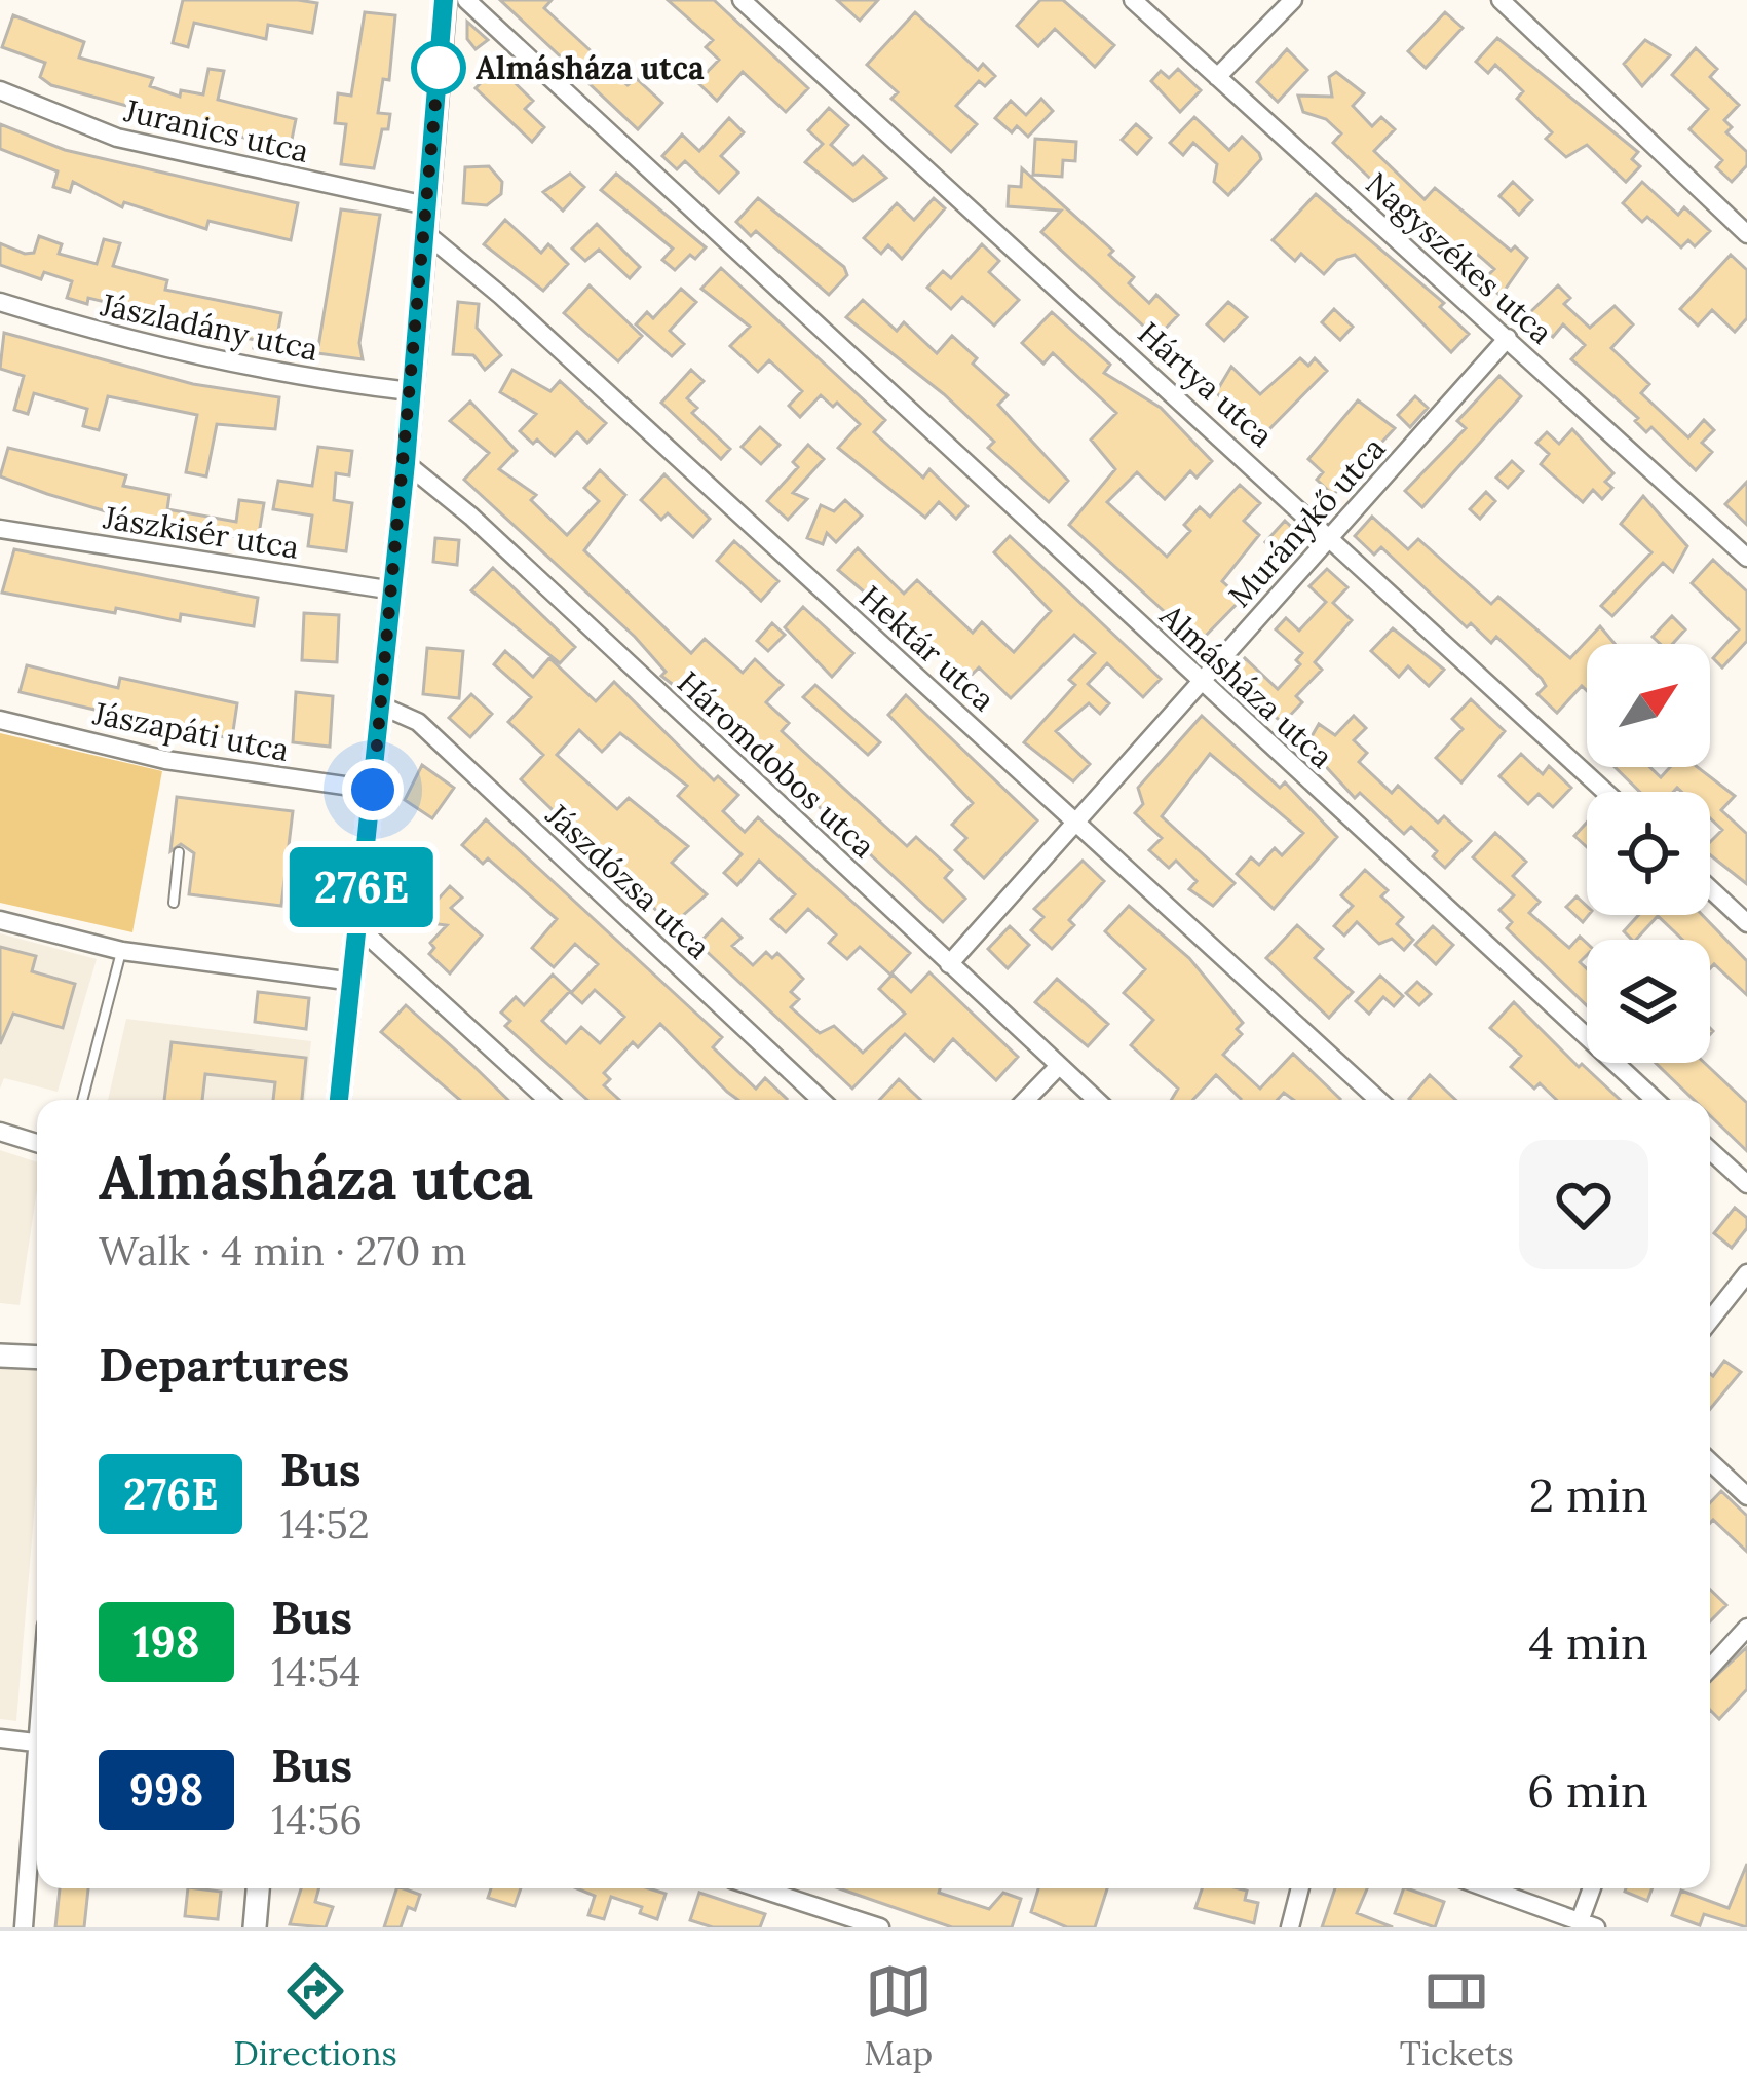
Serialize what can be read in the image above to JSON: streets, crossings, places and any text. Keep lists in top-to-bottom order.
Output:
{
  "streets": {
    "street": [
      "Juranics utca",
      "Nagyszékes utca",
      "Jászladány utca",
      "Hártya utca",
      "Muránykő utca",
      "Jászkisér utca",
      "Hektár utca",
      "Almásháza utca",
      "Jászapáti utca",
      "Háromdobos utca",
      "Jászdózsa utca"
    ]
  },
  "crossings": [
    ["Nagyszékes utca", "Muránykő utca"],
    ["Hártya utca", "Muránykő utca"],
    ["Muránykő utca", "Hektár utca"],
    ["Muránykő utca", "Almásháza utca"],
    ["Muránykő utca", "Háromdobos utca"]
  ],
  "places": ["Almásháza utca"],
  "lines": ["bus line 276E"],
  "north": "top right",
  "page": {
    "on_map": "276E",
    "heading": [
      ["Almásháza utca", "Walk · 4 min · 270 m"],
      "Departures"
    ],
    "list": [
      {
        "mark": "276E",
        "name": "Bus",
        "note": "14:52",
        "value": "2 min"
      },
      {
        "mark": "198",
        "name": "Bus",
        "note": "14:54",
        "value": "4 min"
      },
      {
        "mark": "998",
        "name": "Bus",
        "note": "14:56",
        "value": "6 min"
      }
    ],
    "tabs": ["Directions", "Map", "Tickets"]
  }
}
